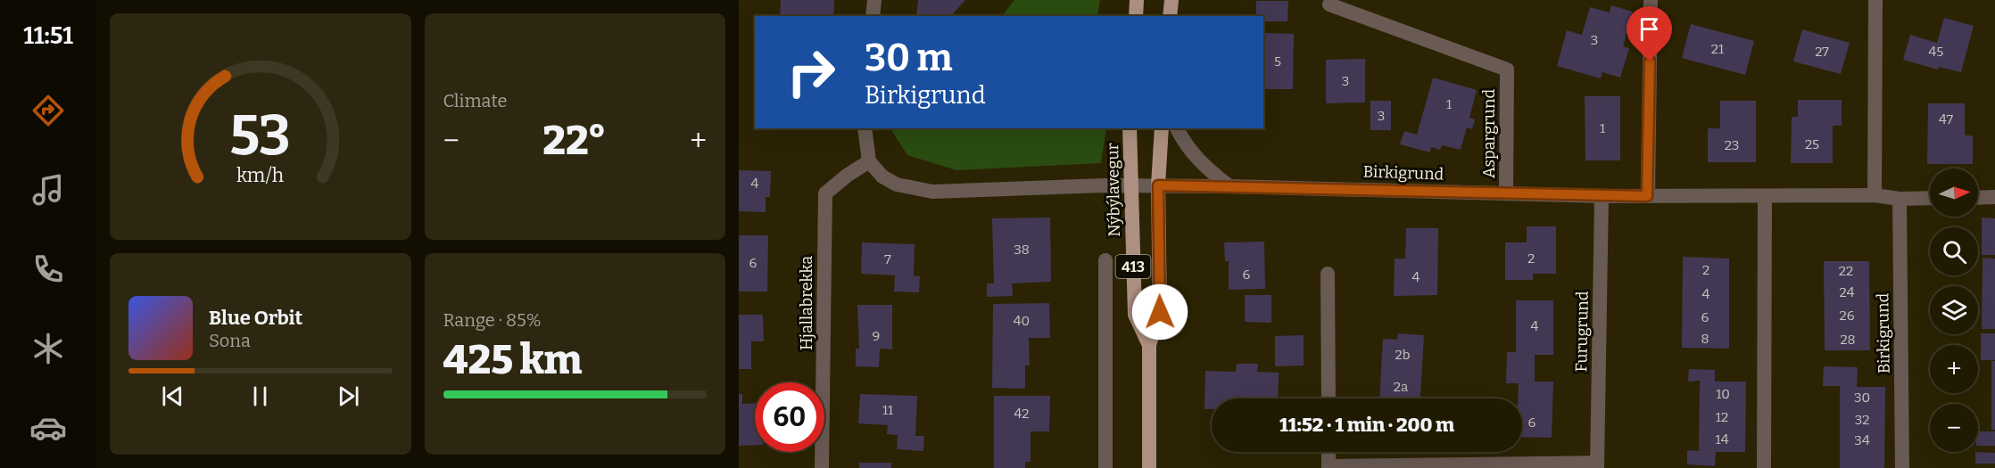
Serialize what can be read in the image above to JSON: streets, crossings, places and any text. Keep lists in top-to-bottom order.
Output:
{
  "streets": {
    "main road": ["Nýbýlavegur", "413"],
    "street": [
      "Aspargrund",
      "Birkigrund",
      "Hjallabrekka",
      "Furugrund"
    ]
  },
  "crossings": [
    ["Aspargrund", "Birkigrund"],
    ["Birkigrund", "Nýbýlavegur"],
    ["Birkigrund", "Furugrund"]
  ],
  "house_numbers": [
    "3",
    "21",
    "27",
    "45",
    "5",
    "3",
    "1",
    "3",
    "47",
    "1",
    "25",
    "23",
    "4",
    "38",
    "2",
    "7",
    "6",
    "2",
    "22",
    "6",
    "4",
    "24",
    "4",
    "26",
    "6",
    "40",
    "4",
    "9",
    "8",
    "28",
    "2b",
    "2a",
    "10",
    "30",
    "11",
    "42",
    "12",
    "32",
    "6",
    "14",
    "34"
  ],
  "north": "right",
  "page": {
    "tabs": "11:51",
    "tile": [
      "Climate",
      ["Range · 85%", "425 km"]
    ],
    "turn": ["30 m", "Birkigrund"],
    "heat": ["−", "22°", "+"],
    "map_buttons": ["+", "−"],
    "song": ["Blue Orbit", "Sona"],
    "limit": "60",
    "trip": "11:52 · 1 min · 200 m",
    "gauge": ["53", "km/h"]
  }
}
